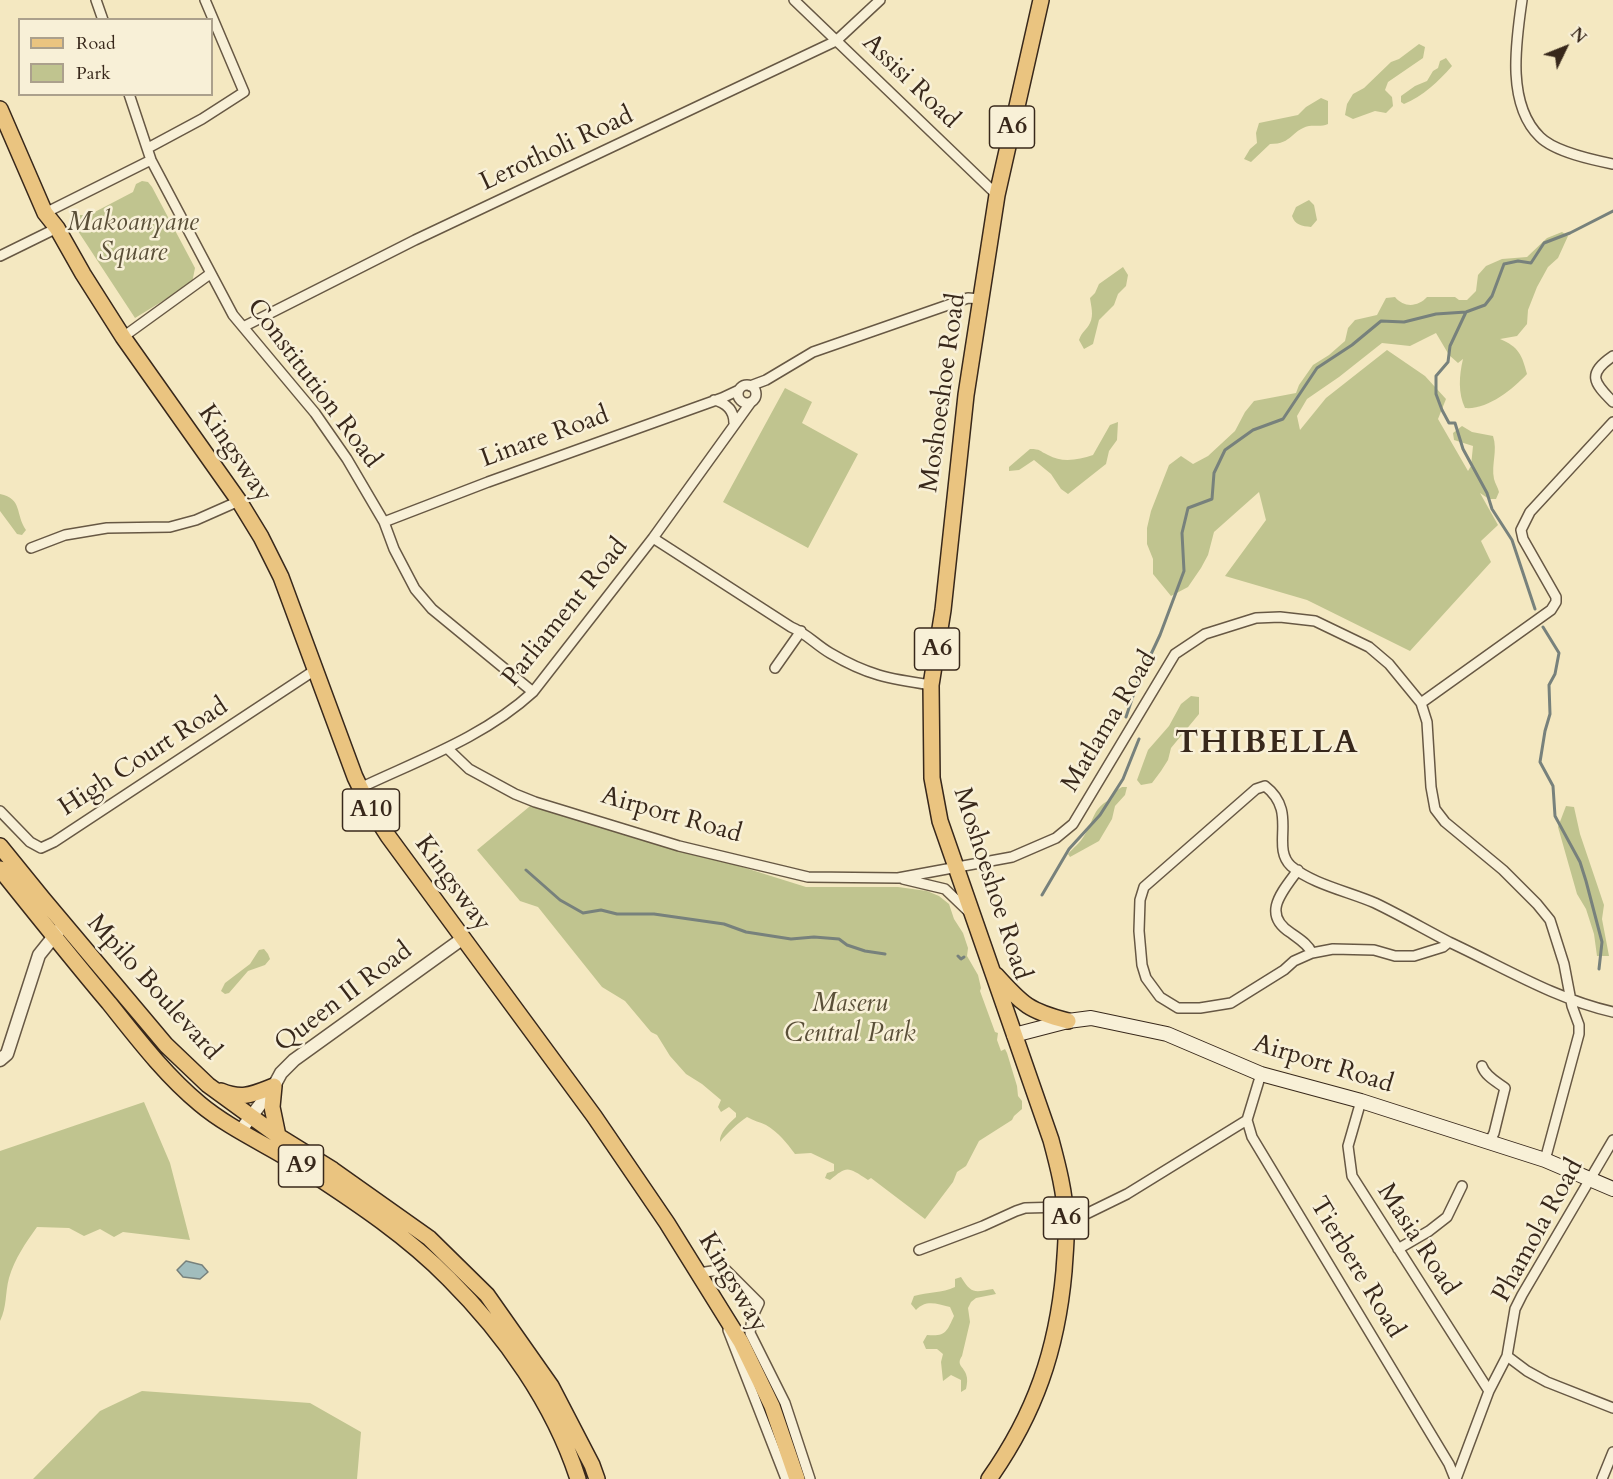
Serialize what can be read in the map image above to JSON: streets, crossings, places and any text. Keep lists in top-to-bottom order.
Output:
{
  "streets": {
    "main road": [
      "A6",
      "Moshoeshoe Road",
      "Kingsway",
      "A10",
      "Airport Road",
      "Mpilo Boulevard",
      "A9"
    ],
    "street": [
      "Assisi Road",
      "Lerotholi Road",
      "Constitution Road",
      "Linare Road",
      "Parliament Road",
      "Matlama Road",
      "High Court Road",
      "Queen II Road",
      "Phamola Road",
      "Masia Road",
      "Tierbere Road"
    ]
  },
  "crossings": [
    ["Assisi Road", "Lerotholi Road"],
    ["Assisi Road", "Moshoeshoe Road"],
    ["Lerotholi Road", "Constitution Road"],
    ["Constitution Road", "Linare Road"],
    ["Constitution Road", "Parliament Road"],
    ["Moshoeshoe Road", "Matlama Road"],
    ["Moshoeshoe Road", "Airport Road"],
    ["Linare Road", "Parliament Road"],
    ["Kingsway", "Parliament Road"],
    ["Kingsway", "High Court Road"],
    ["Kingsway", "Queen II Road"],
    ["Parliament Road", "Airport Road"],
    ["Matlama Road", "Airport Road"],
    ["Airport Road", "Phamola Road"],
    ["Airport Road", "Masia Road"],
    ["Mpilo Boulevard", "Queen II Road"],
    ["Phamola Road", "Masia Road"],
    ["Phamola Road", "Tierbere Road"]
  ],
  "districts": ["THIBELLA"],
  "parks": ["Makoanyane Square", "Maseru Central Park"],
  "legend": ["Road", "Park"],
  "north": "top right"
}
